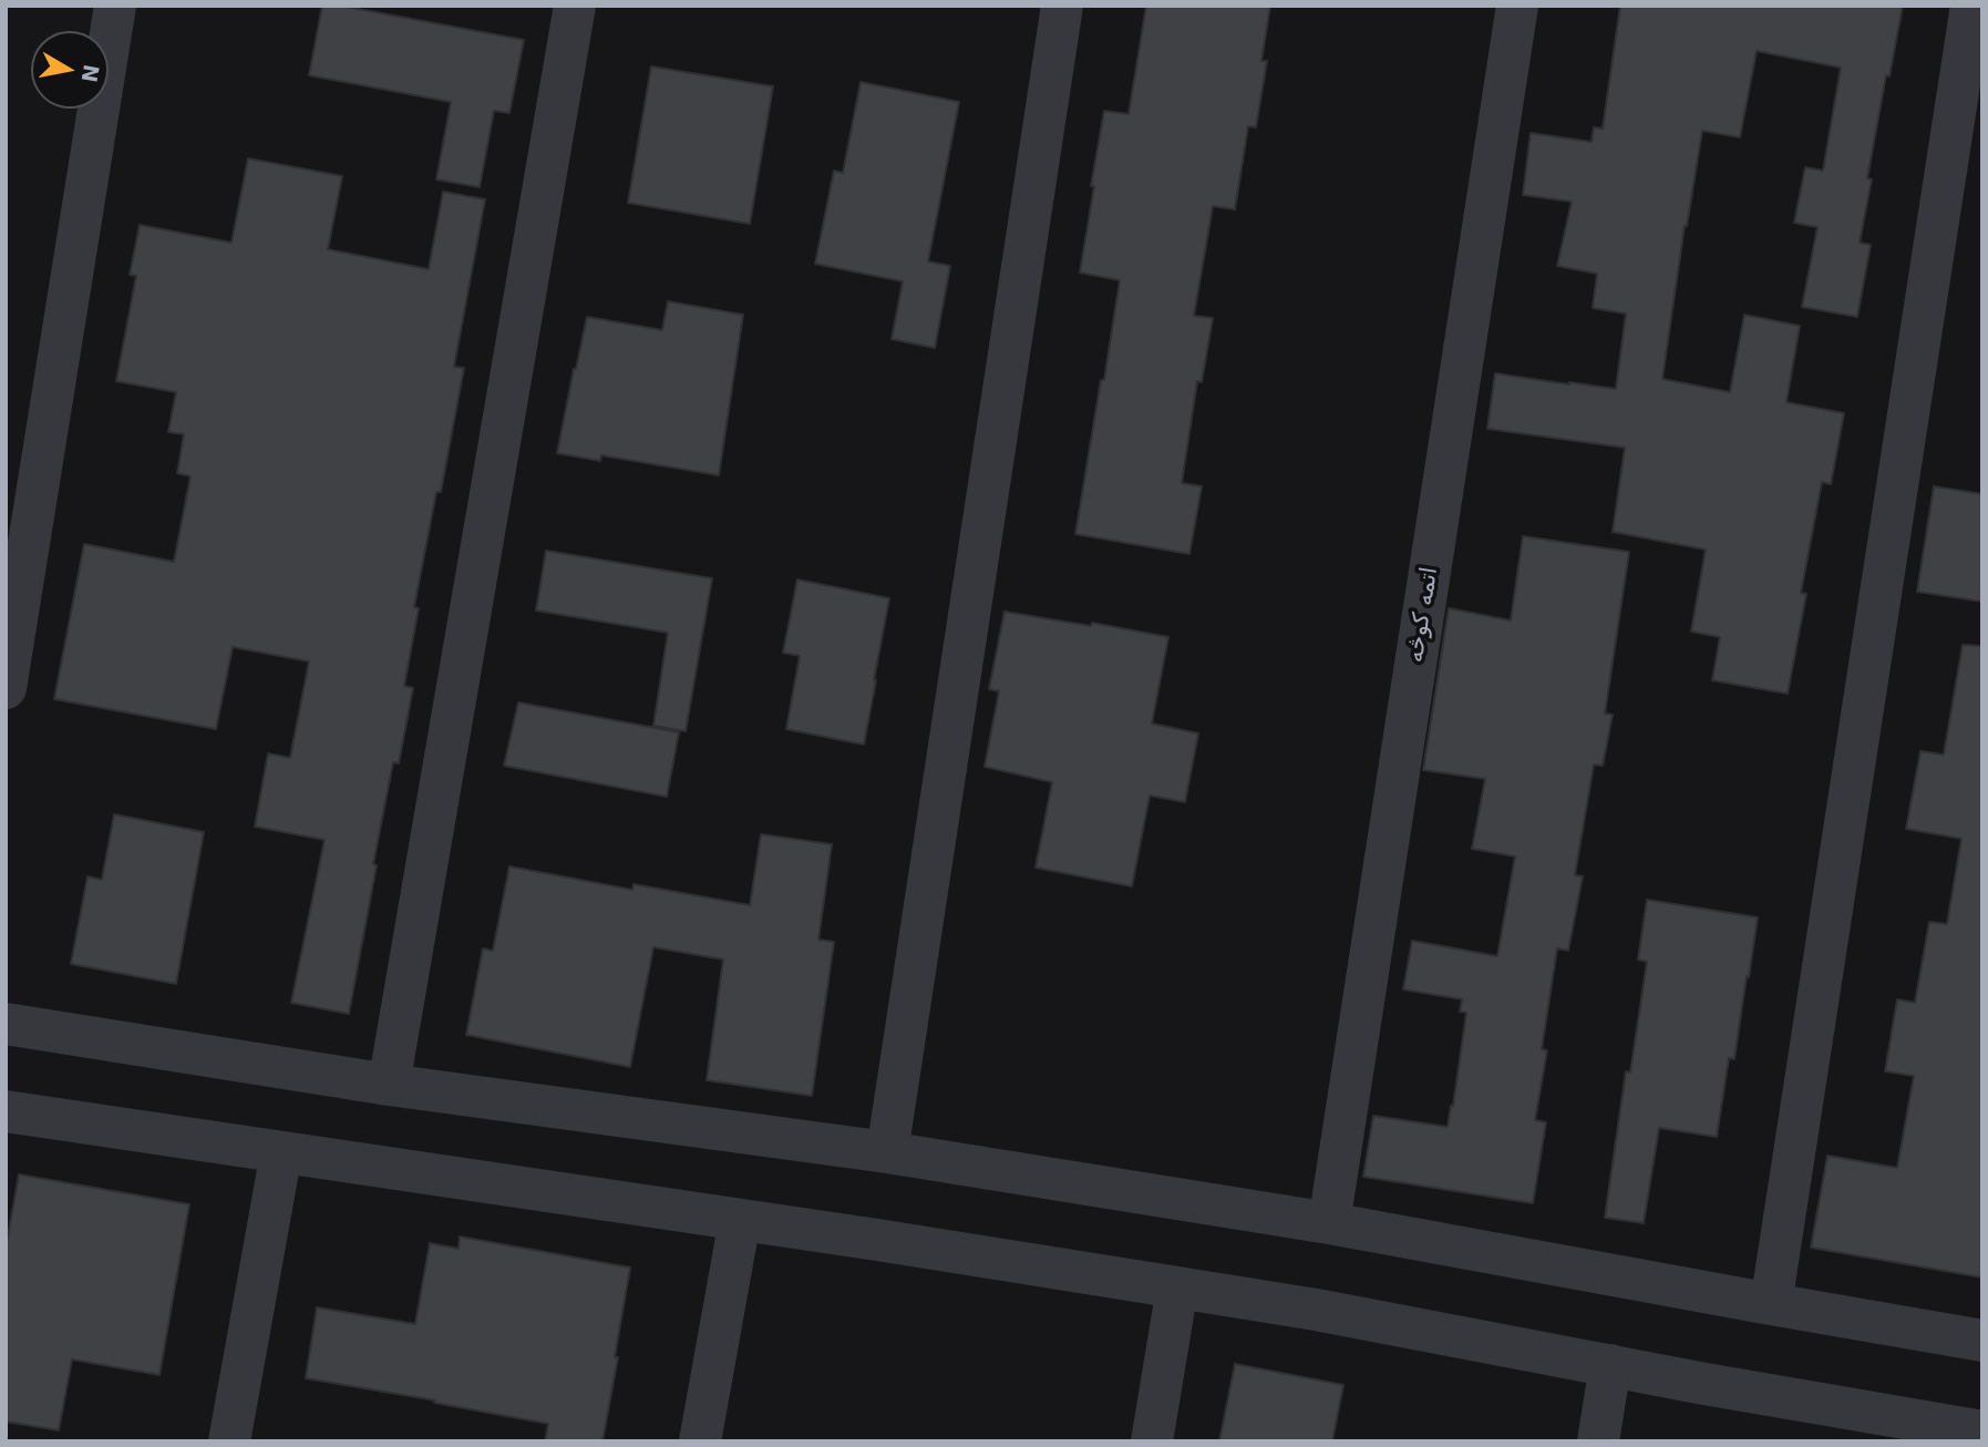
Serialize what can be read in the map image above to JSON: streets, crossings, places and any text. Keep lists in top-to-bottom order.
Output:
{
  "streets": {
    "street": ["اتمه کوڅه"]
  },
  "north": "right"
}
